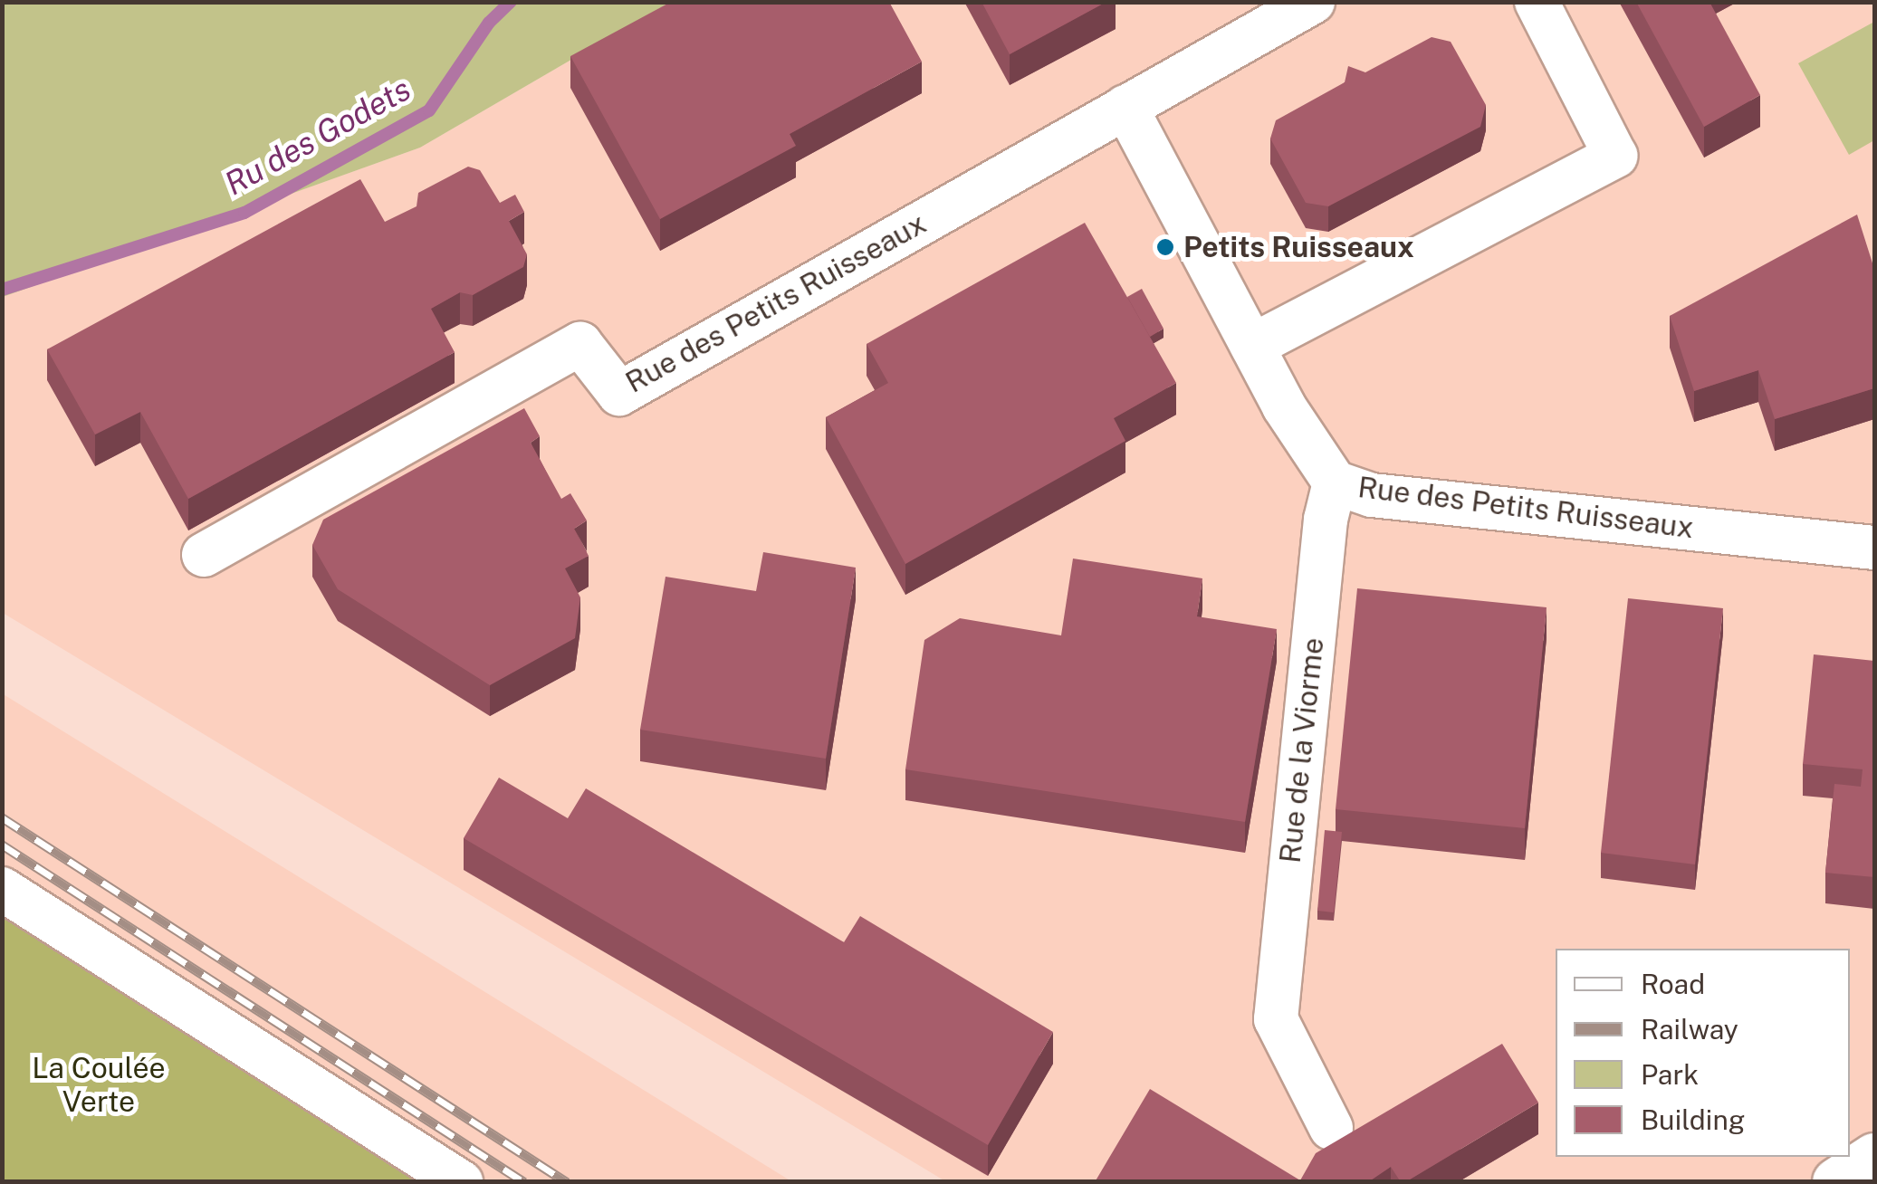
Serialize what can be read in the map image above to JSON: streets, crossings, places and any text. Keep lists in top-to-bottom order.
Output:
{
  "streets": {
    "street": ["Rue des Petits Ruisseaux", "Rue de la Viorme"]
  },
  "crossings": [
    ["Rue des Petits Ruisseaux", "Rue de la Viorme"]
  ],
  "water": ["Ru des Godets"],
  "parks": ["La Coulée Verte"],
  "places": ["Petits Ruisseaux"],
  "legend": [
    "Road",
    "Railway",
    "Park",
    "Building"
  ]
}
